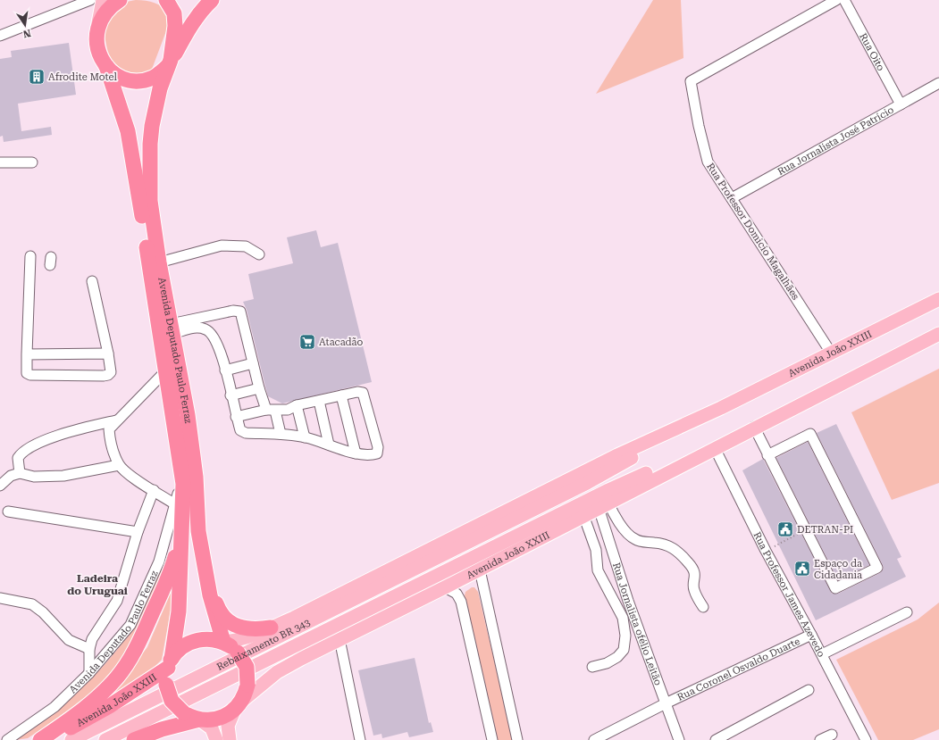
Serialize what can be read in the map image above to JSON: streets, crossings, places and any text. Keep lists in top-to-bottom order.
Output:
{
  "streets": {
    "highway": ["Avenida Deputado Paulo Ferraz", "Avenida João XXIII"],
    "main road": ["Rebaixamento BR 343"],
    "street": [
      "Rua Oito",
      "Rua Jornalista José Patrício",
      "Rua Professor Domicio Magalhães",
      "Rua Professor James Azevedo",
      "Rua Jornalista ofélio Leitão",
      "Rua Coronel Osvaldo Duarte"
    ]
  },
  "crossings": [
    ["Rua Oito", "Rua Jornalista José Patrício"],
    ["Rua Jornalista José Patrício", "Rua Professor Domicio Magalhães"],
    ["Rua Professor Domicio Magalhães", "Avenida João XXIII"],
    ["Avenida Deputado Paulo Ferraz", "Avenida João XXIII"],
    ["Avenida João XXIII", "Rua Professor James Azevedo"],
    ["Avenida João XXIII", "Rua Jornalista ofélio Leitão"],
    ["Avenida João XXIII", "Rebaixamento BR 343"],
    ["Rua Professor James Azevedo", "Rua Coronel Osvaldo Duarte"],
    ["Rua Jornalista ofélio Leitão", "Rua Coronel Osvaldo Duarte"]
  ],
  "districts": ["Ladeira do Uruguai"],
  "places": {
    "building": ["Afrodite Motel"],
    "supermarket": ["Atacadão"],
    "public building": ["DETRAN-PI", "Espaço da Cidadania"]
  },
  "north": "bottom"
}
